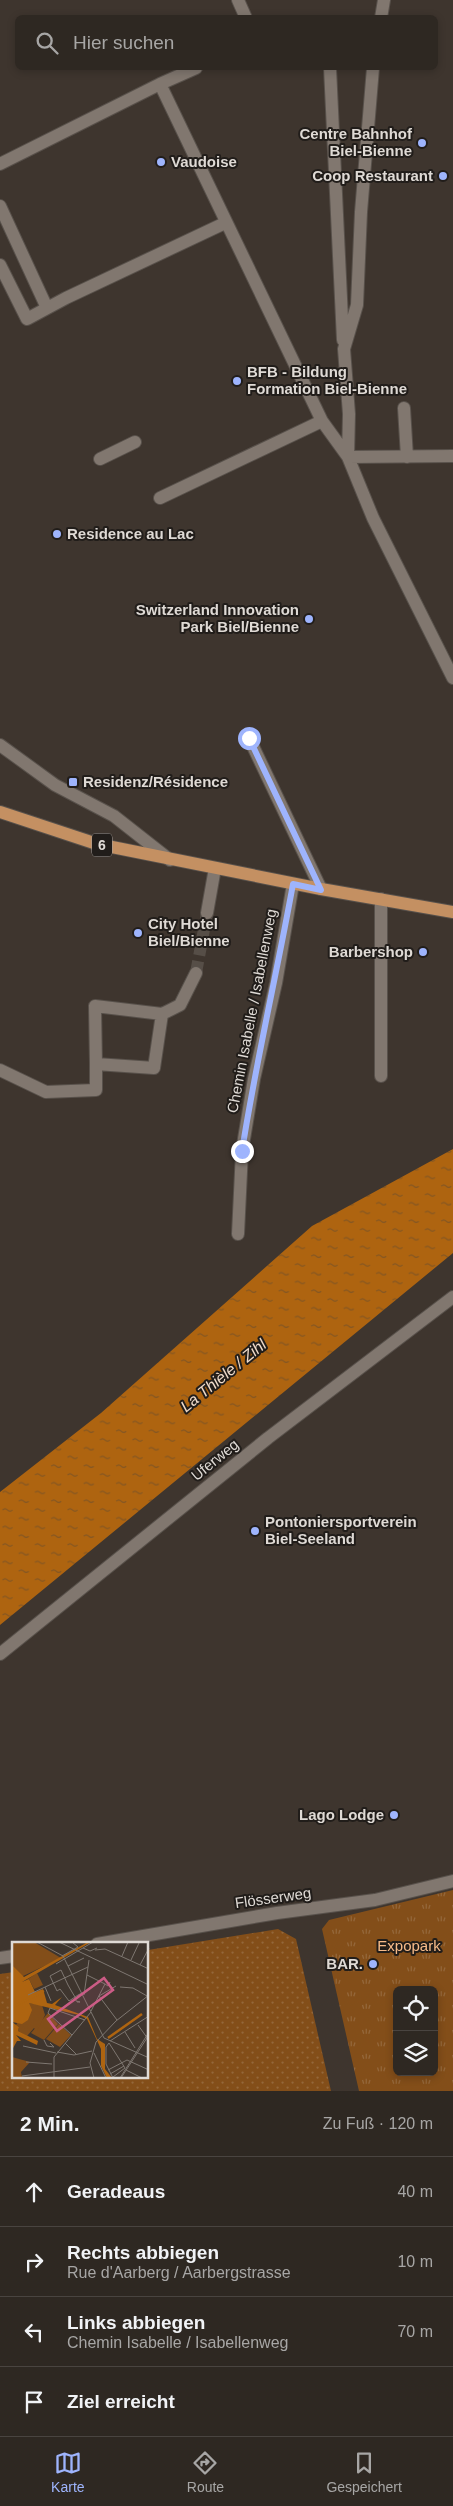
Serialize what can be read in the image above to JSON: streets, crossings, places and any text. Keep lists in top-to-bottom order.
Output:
{
  "streets": {
    "main road": ["6"],
    "street": ["Chemin Isabelle / Isabellenweg", "Uferweg", "Flösserweg"]
  },
  "crossings": [
    ["6", "Chemin Isabelle / Isabellenweg"]
  ],
  "water": ["La Thièle / Zihl"],
  "parks": ["Expopark"],
  "places": {
    "other": [
      "Centre Bahnhof Biel-Bienne",
      "Vaudoise",
      "Coop Restaurant",
      "BFB - Bildung Formation Biel-Bienne",
      "Residence au Lac",
      "Switzerland Innovation Park Biel/Bienne",
      "City Hotel Biel/Bienne",
      "Barbershop",
      "Pontoniersportverein Biel-Seeland",
      "Lago Lodge",
      "BAR."
    ],
    "transit": ["Residenz/Résidence"]
  },
  "page": {
    "search": "Hier suchen",
    "heading": ["2 Min.", "Zu Fuß · 120 m"],
    "list": [
      ["Geradeaus", "40 m"],
      ["Rechts abbiegen", "Rue d'Aarberg / Aarbergstrasse", "10 m"],
      ["Links abbiegen", "Chemin Isabelle / Isabellenweg", "70 m"],
      "Ziel erreicht"
    ],
    "nav": ["Karte", "Route", "Gespeichert"]
  }
}
